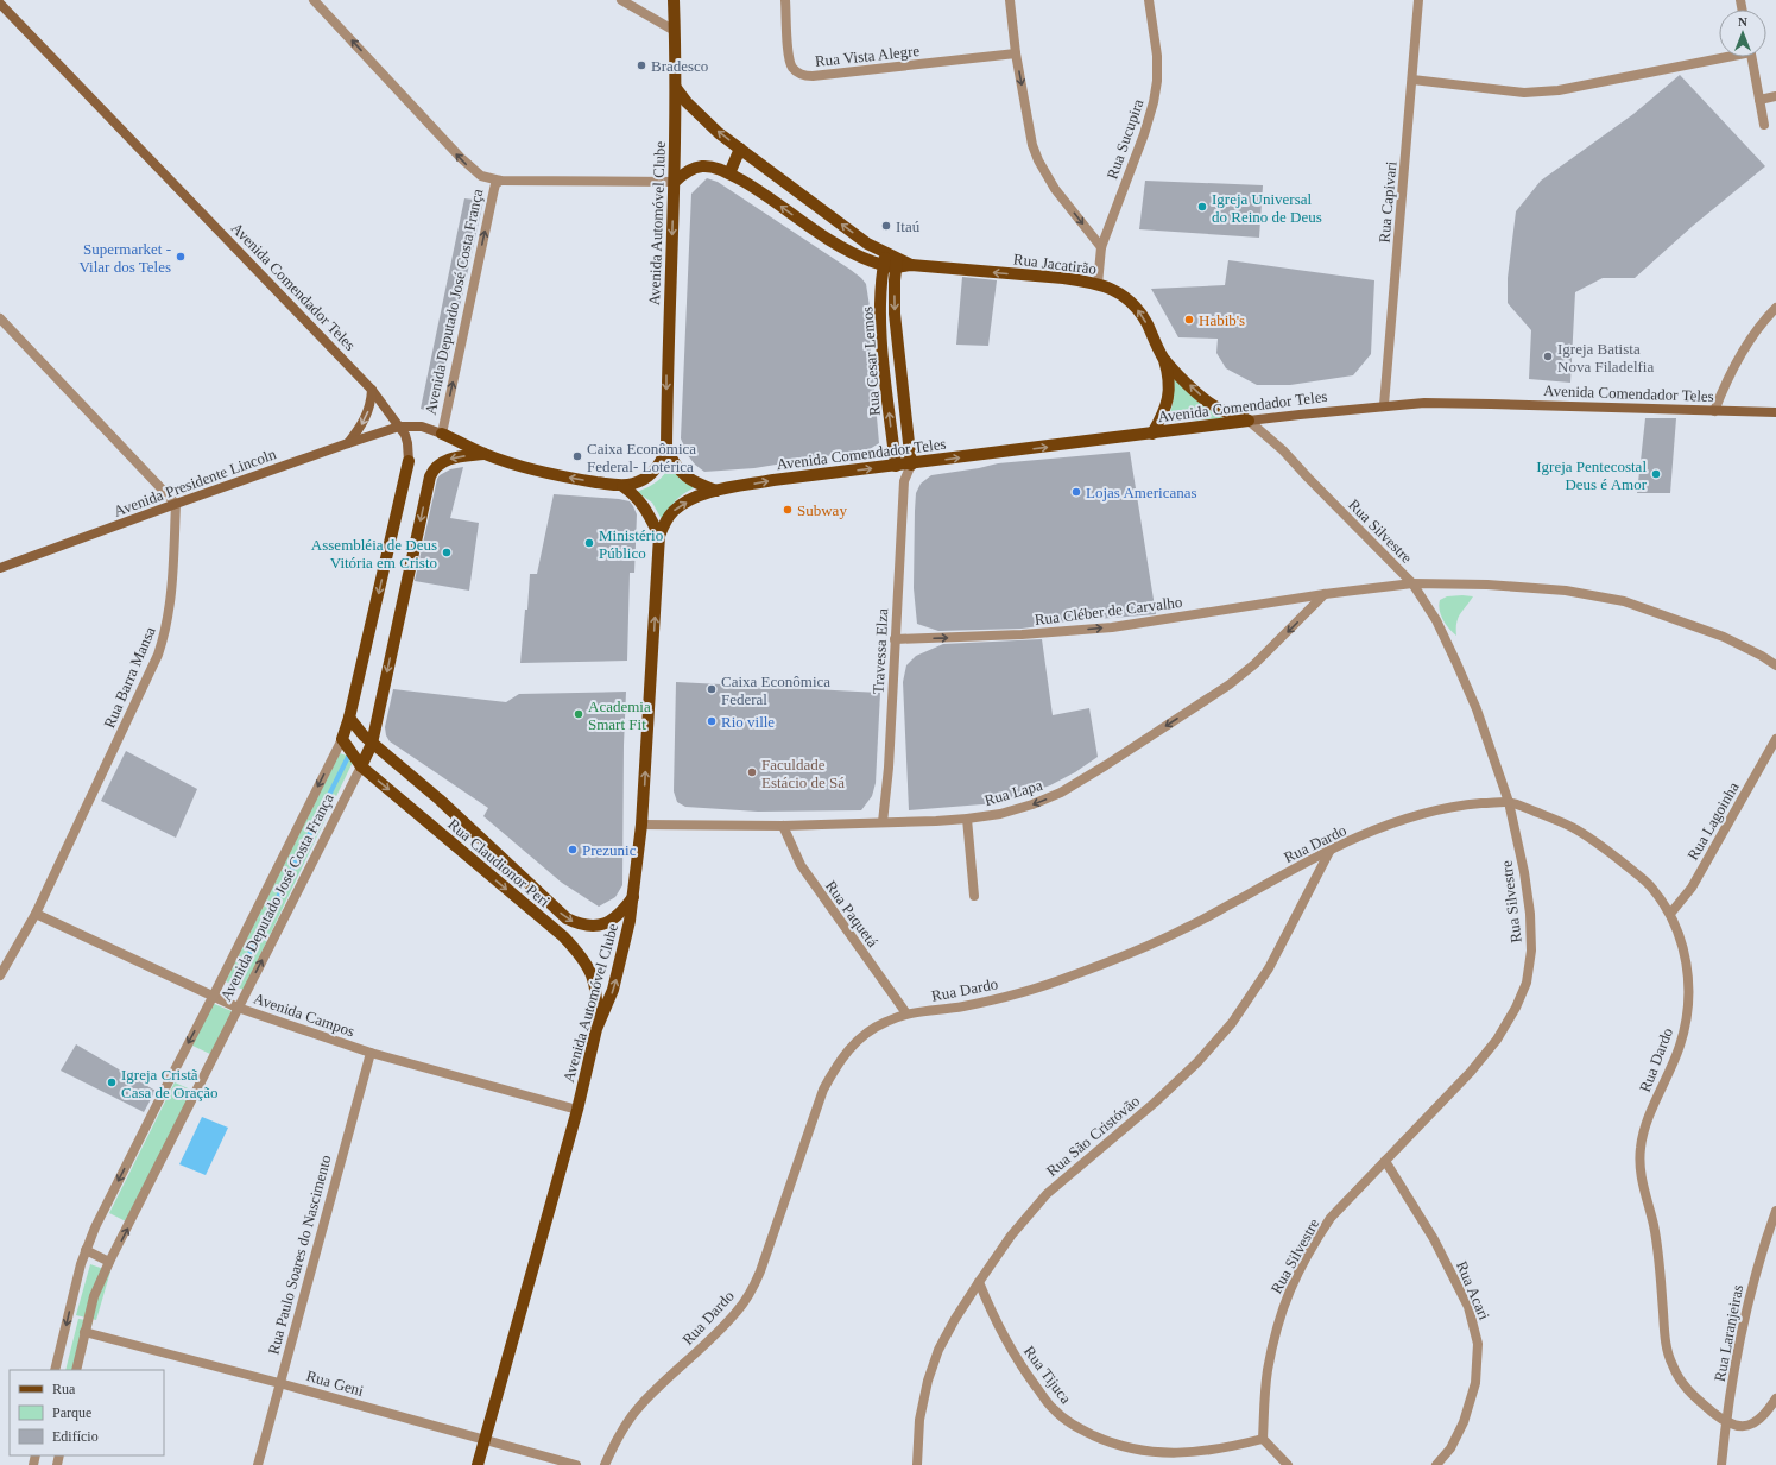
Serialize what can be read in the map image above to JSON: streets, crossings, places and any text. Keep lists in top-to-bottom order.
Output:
{
  "streets": {
    "main road": [
      "Avenida Automóvel Clube",
      "Rua Jacatirão",
      "Avenida Comendador Teles",
      "Avenida Deputado José Costa França",
      "Rua Cesar Lemos",
      "Avenida Presidente Lincoln",
      "Rua Claudionor Peri"
    ],
    "street": [
      "Rua Vista Alegre",
      "Rua Sucupira",
      "Rua Capivari",
      "Rua Silvestre",
      "Rua Cléber de Carvalho",
      "Travessa Elza",
      "Rua Barra Mansa",
      "Rua Lapa",
      "Rua Lagoinha",
      "Rua Dardo",
      "Rua Paquetá",
      "Avenida Campos",
      "Rua São Cristóvão",
      "Rua Paulo Soares do Nascimento",
      "Rua Acari",
      "Rua Laranjeiras",
      "Rua Tijuca",
      "Rua Geni"
    ]
  },
  "crossings": [
    ["Rua Sucupira", "Rua Jacatirão"],
    ["Rua Capivari", "Avenida Comendador Teles"],
    ["Avenida Automóvel Clube", "Rua Jacatirão"],
    ["Avenida Automóvel Clube", "Avenida Comendador Teles"],
    ["Avenida Automóvel Clube", "Avenida Deputado José Costa França"],
    ["Avenida Automóvel Clube", "Rua Lapa"],
    ["Avenida Automóvel Clube", "Rua Claudionor Peri"],
    ["Avenida Automóvel Clube", "Avenida Campos"],
    ["Avenida Automóvel Clube", "Rua Geni"],
    ["Rua Jacatirão", "Avenida Comendador Teles"],
    ["Rua Jacatirão", "Avenida Deputado José Costa França"],
    ["Rua Jacatirão", "Rua Cesar Lemos"],
    ["Rua Jacatirão", "Rua Silvestre"],
    ["Avenida Comendador Teles", "Avenida Deputado José Costa França"],
    ["Avenida Comendador Teles", "Rua Cesar Lemos"],
    ["Avenida Comendador Teles", "Avenida Presidente Lincoln"],
    ["Avenida Comendador Teles", "Rua Silvestre"],
    ["Avenida Comendador Teles", "Travessa Elza"],
    ["Avenida Deputado José Costa França", "Avenida Presidente Lincoln"],
    ["Avenida Deputado José Costa França", "Rua Claudionor Peri"],
    ["Avenida Deputado José Costa França", "Avenida Campos"],
    ["Avenida Deputado José Costa França", "Rua Geni"],
    ["Rua Cesar Lemos", "Travessa Elza"],
    ["Avenida Presidente Lincoln", "Rua Barra Mansa"],
    ["Rua Silvestre", "Rua Cléber de Carvalho"],
    ["Rua Silvestre", "Rua Dardo"],
    ["Rua Silvestre", "Rua Acari"],
    ["Rua Silvestre", "Rua Tijuca"],
    ["Rua Cléber de Carvalho", "Travessa Elza"],
    ["Rua Cléber de Carvalho", "Rua Lapa"],
    ["Travessa Elza", "Rua Lapa"],
    ["Rua Barra Mansa", "Avenida Campos"],
    ["Rua Lapa", "Rua Paquetá"],
    ["Rua Lagoinha", "Rua Dardo"],
    ["Rua Dardo", "Rua Paquetá"],
    ["Rua Dardo", "Rua São Cristóvão"],
    ["Rua Dardo", "Rua Laranjeiras"],
    ["Avenida Campos", "Rua Paulo Soares do Nascimento"],
    ["Rua São Cristóvão", "Rua Tijuca"],
    ["Rua Paulo Soares do Nascimento", "Rua Geni"]
  ],
  "one_way": [
    "Rua Jacatirão",
    "Rua Cléber de Carvalho",
    "Rua Lapa",
    "Rua Claudionor Peri"
  ],
  "places": [
    "Bradesco",
    "Igreja Universal do Reino de Deus",
    "Itaú",
    "Supermarket - Vilar dos Teles",
    "Habib's",
    "Igreja Batista Nova Filadelfia",
    "Caixa Econômica Federal- Lotérica",
    "Igreja Pentecostal Deus é Amor",
    "Lojas Americanas",
    "Subway",
    "Ministério Público",
    "Assembléia de Deus Vitória em Cristo",
    "Caixa Econômica Federal",
    "Academia Smart Fit",
    "Rio ville",
    "Faculdade Estácio de Sá",
    "Prezunic",
    "Igreja Cristã Casa de Oração"
  ],
  "legend": ["Rua", "Parque", "Edifício"],
  "north": "top"
}
